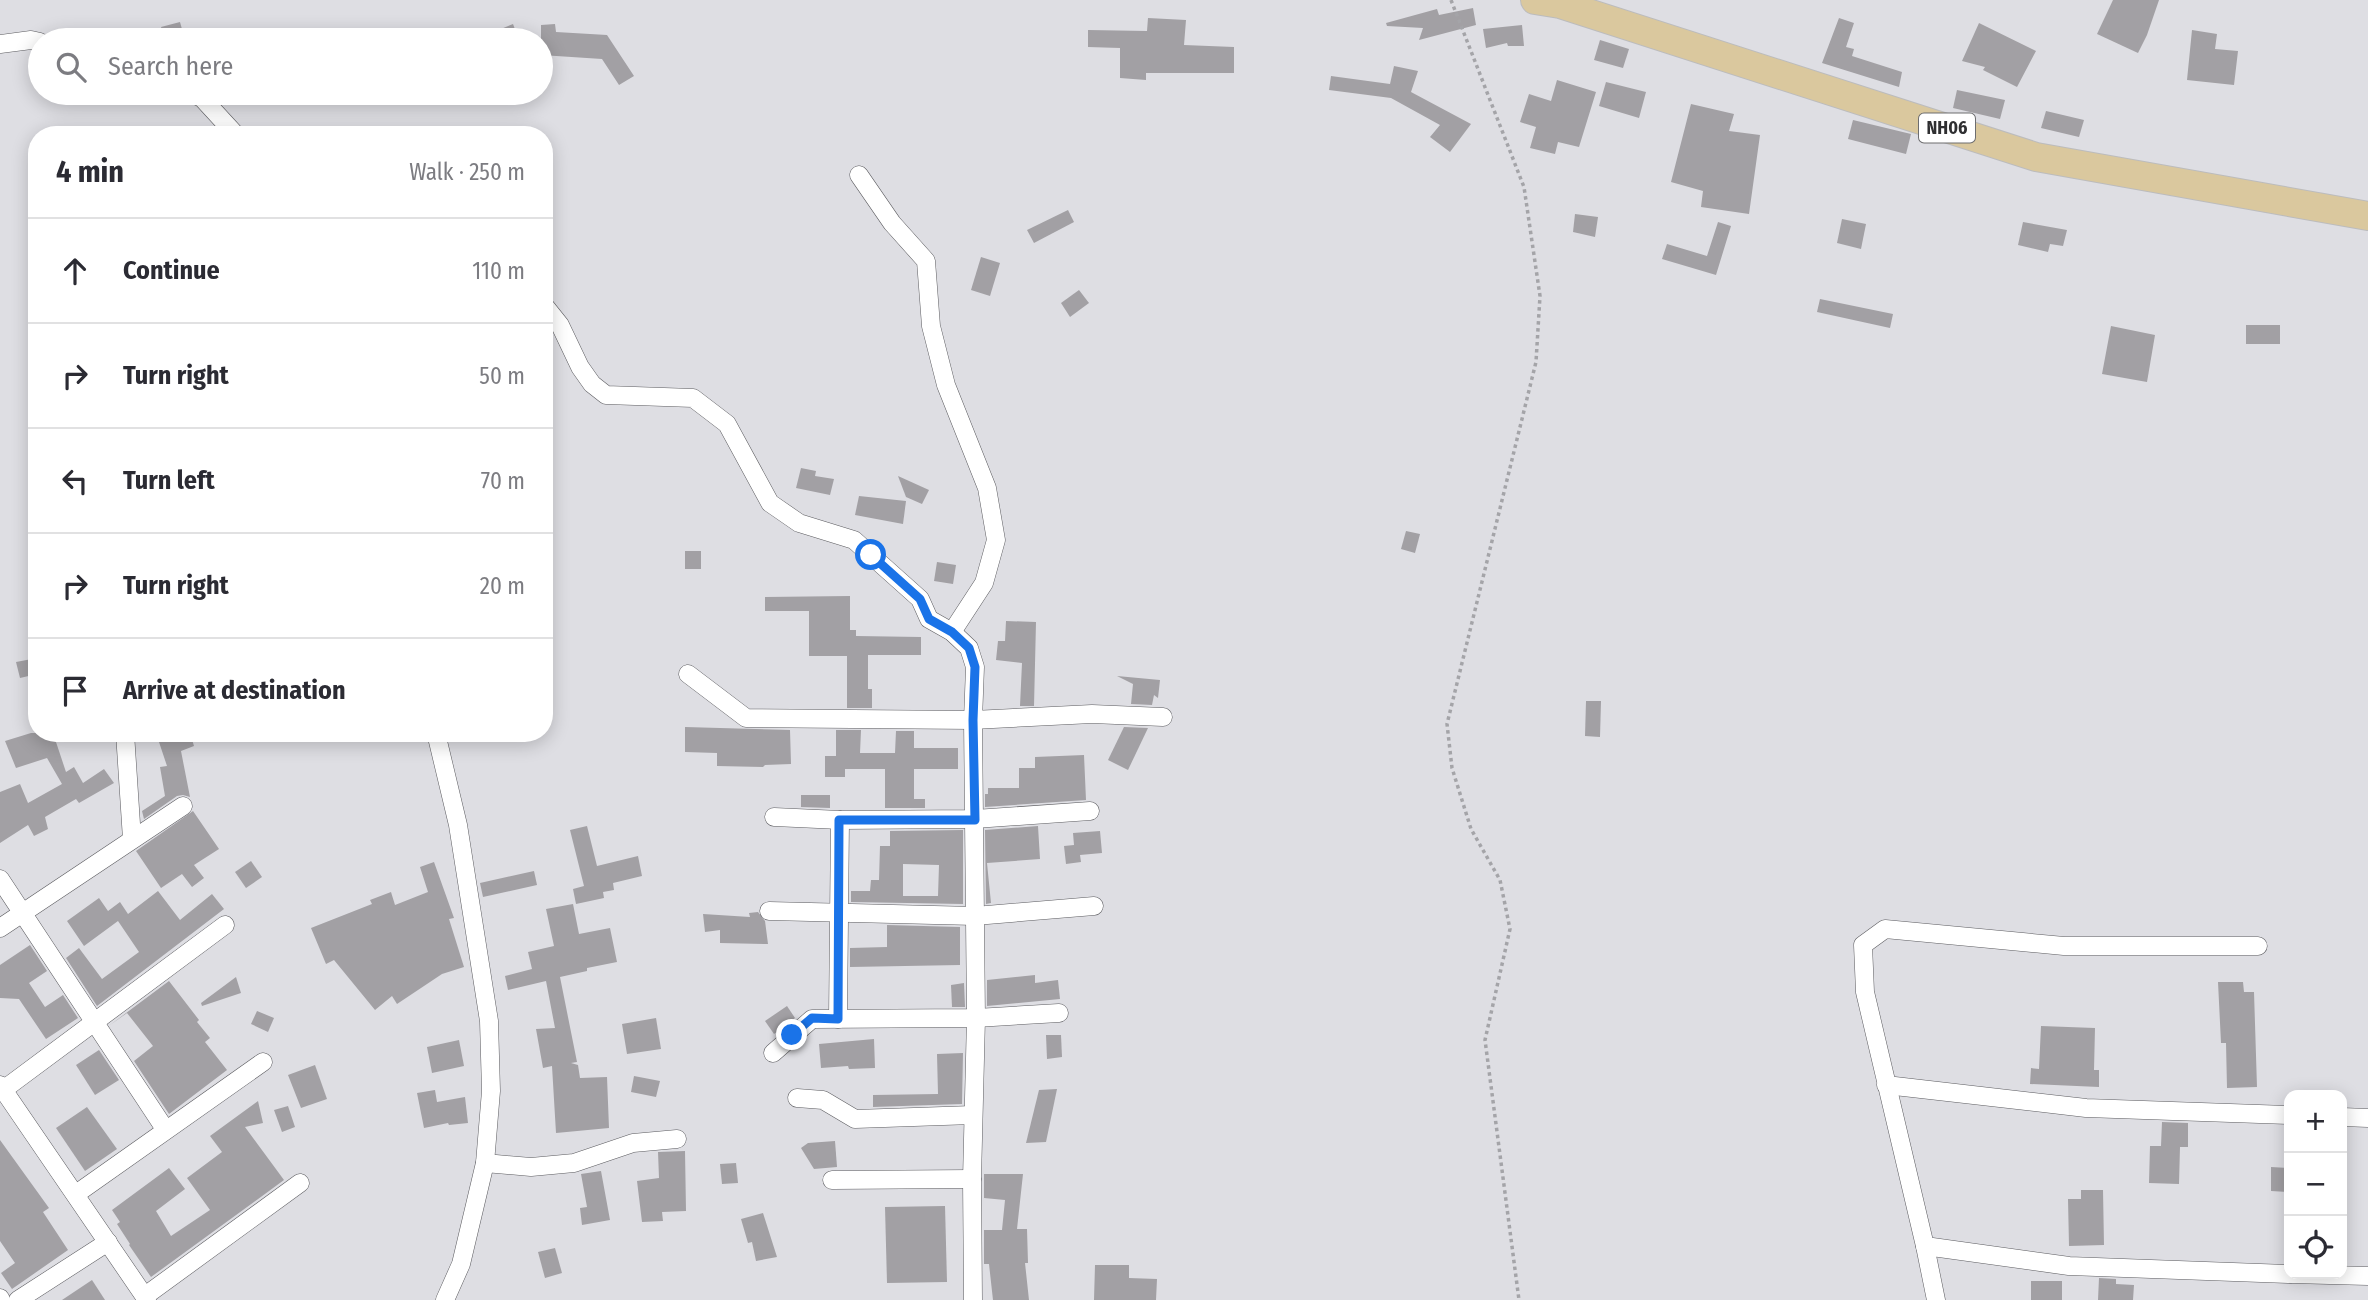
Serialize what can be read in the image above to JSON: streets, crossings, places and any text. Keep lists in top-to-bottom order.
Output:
{
  "streets": {
    "main road": ["NH06"]
  },
  "page": {
    "search": "Search here",
    "heading": ["4 min", "Walk · 250 m"],
    "list": [
      ["Continue", "110 m"],
      ["Turn right", "50 m"],
      ["Turn left", "70 m"],
      ["Turn right", "20 m"],
      "Arrive at destination"
    ],
    "map_buttons": ["+", "−"]
  }
}
